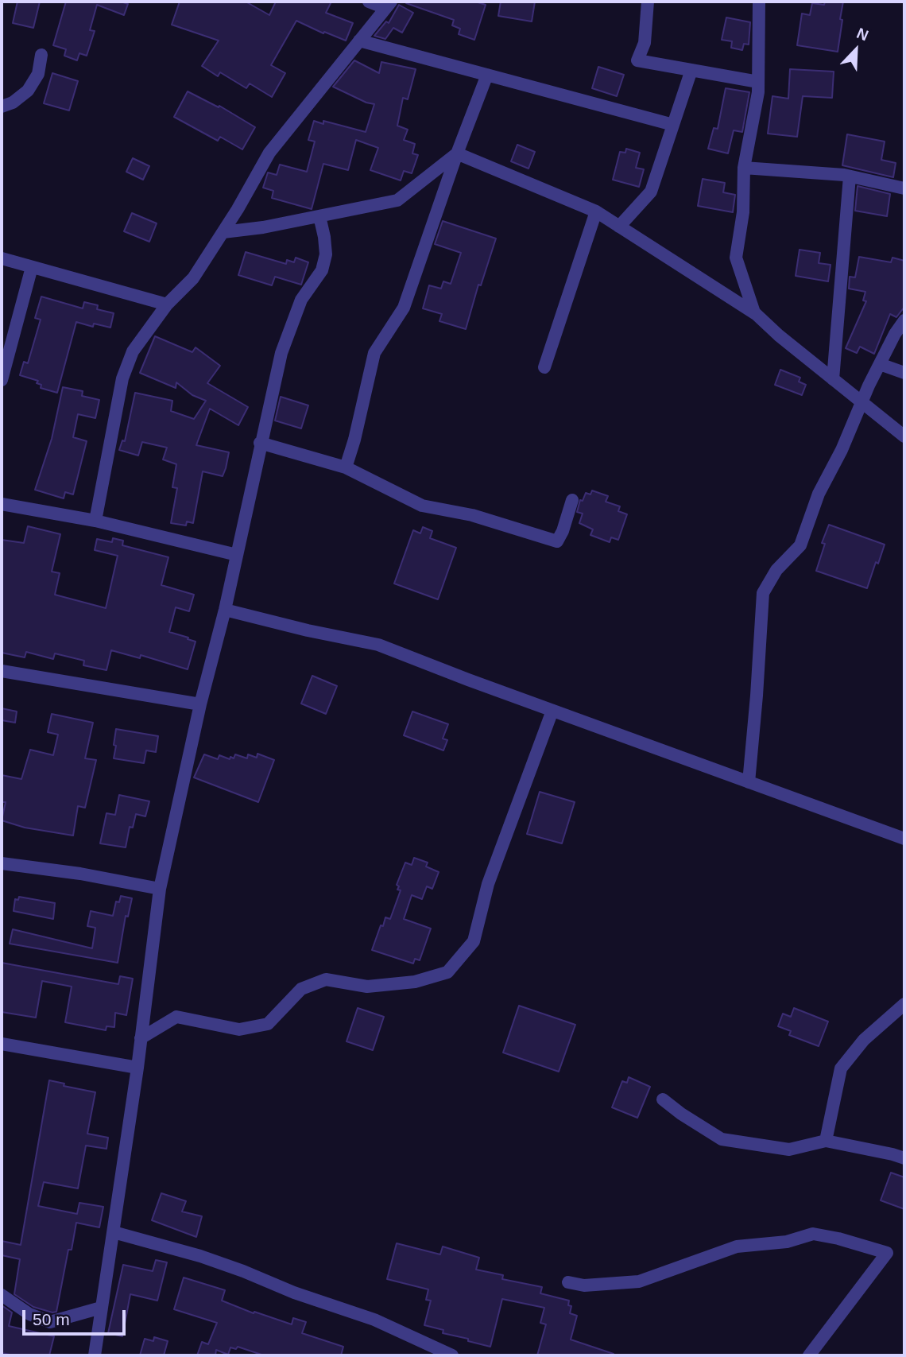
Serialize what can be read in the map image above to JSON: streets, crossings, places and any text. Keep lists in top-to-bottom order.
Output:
{
  "scale_bar": "50 m",
  "north": "top right"
}
